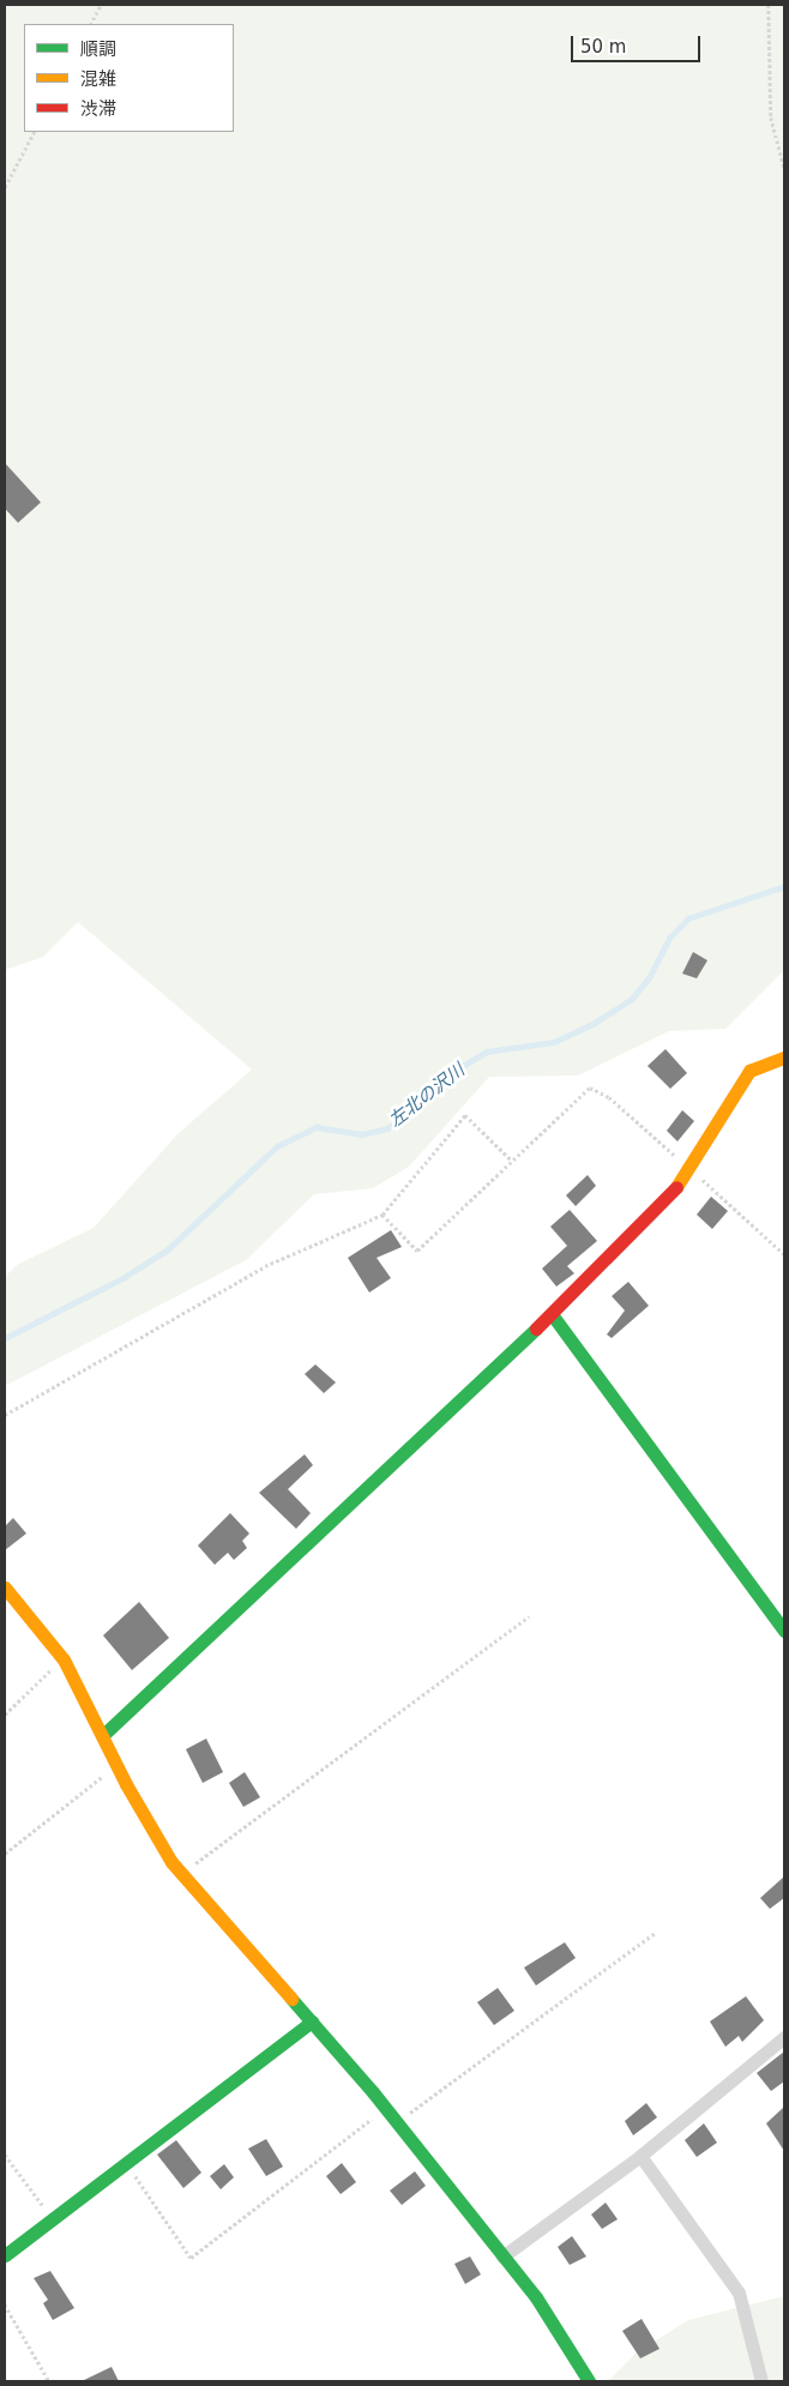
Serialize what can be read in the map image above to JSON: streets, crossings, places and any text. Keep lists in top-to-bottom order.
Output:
{
  "water": ["左北の沢川"],
  "legend": ["順調", "混雑", "渋滞"],
  "scale_bar": "50 m"
}
